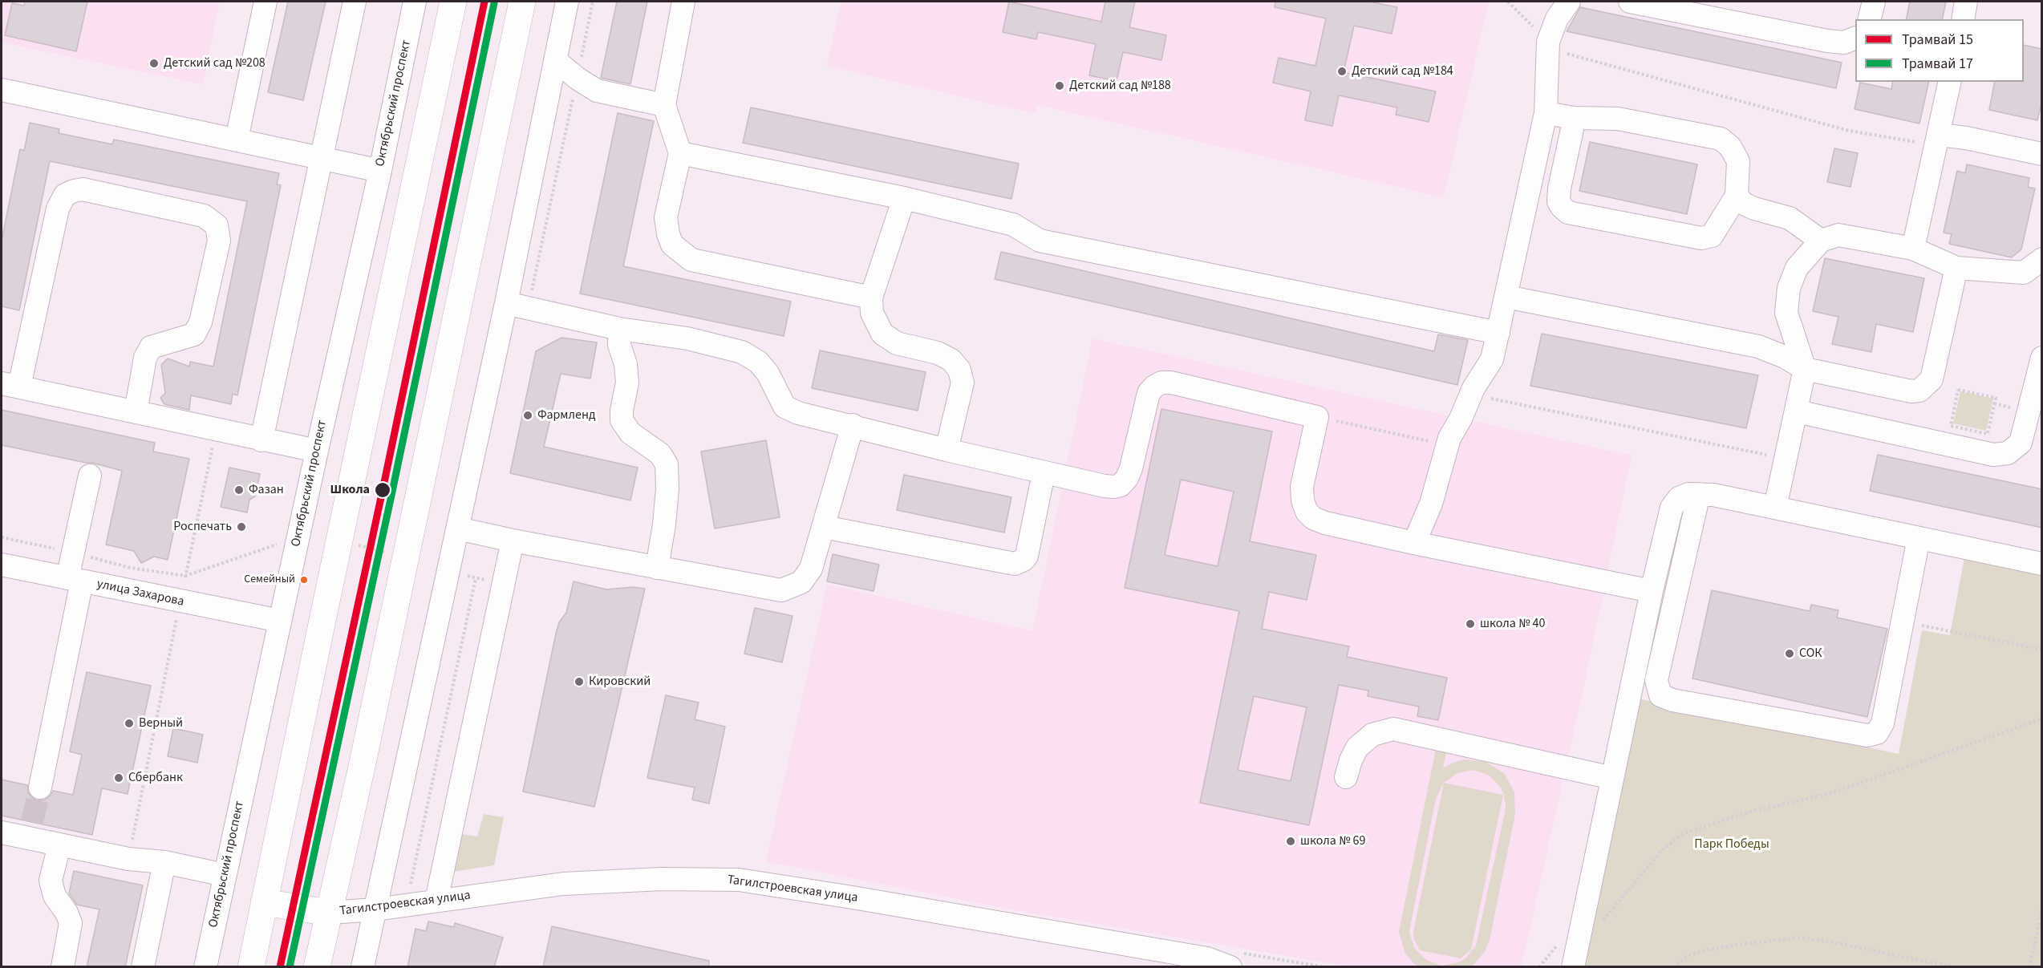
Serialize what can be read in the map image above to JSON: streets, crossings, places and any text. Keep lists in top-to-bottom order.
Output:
{
  "streets": {
    "main road": ["Тагилстроевская улица"],
    "street": ["Октябрьский проспект", "улица Захарова"]
  },
  "crossings": [
    ["Октябрьский проспект", "улица Захарова"]
  ],
  "parks": ["Парк Победы"],
  "places": [
    "Детский сад №208",
    "Детский сад №184",
    "Детский сад №188",
    "Фармленд",
    "Фазан",
    "Школа",
    "Роспечать",
    "Семейный",
    "школа № 40",
    "СОК",
    "Кировский",
    "Верный",
    "Сбербанк",
    "школа № 69"
  ],
  "lines": ["tram line 15", "tram line 17"],
  "legend": ["Трамвай 15", "Трамвай 17"]
}
